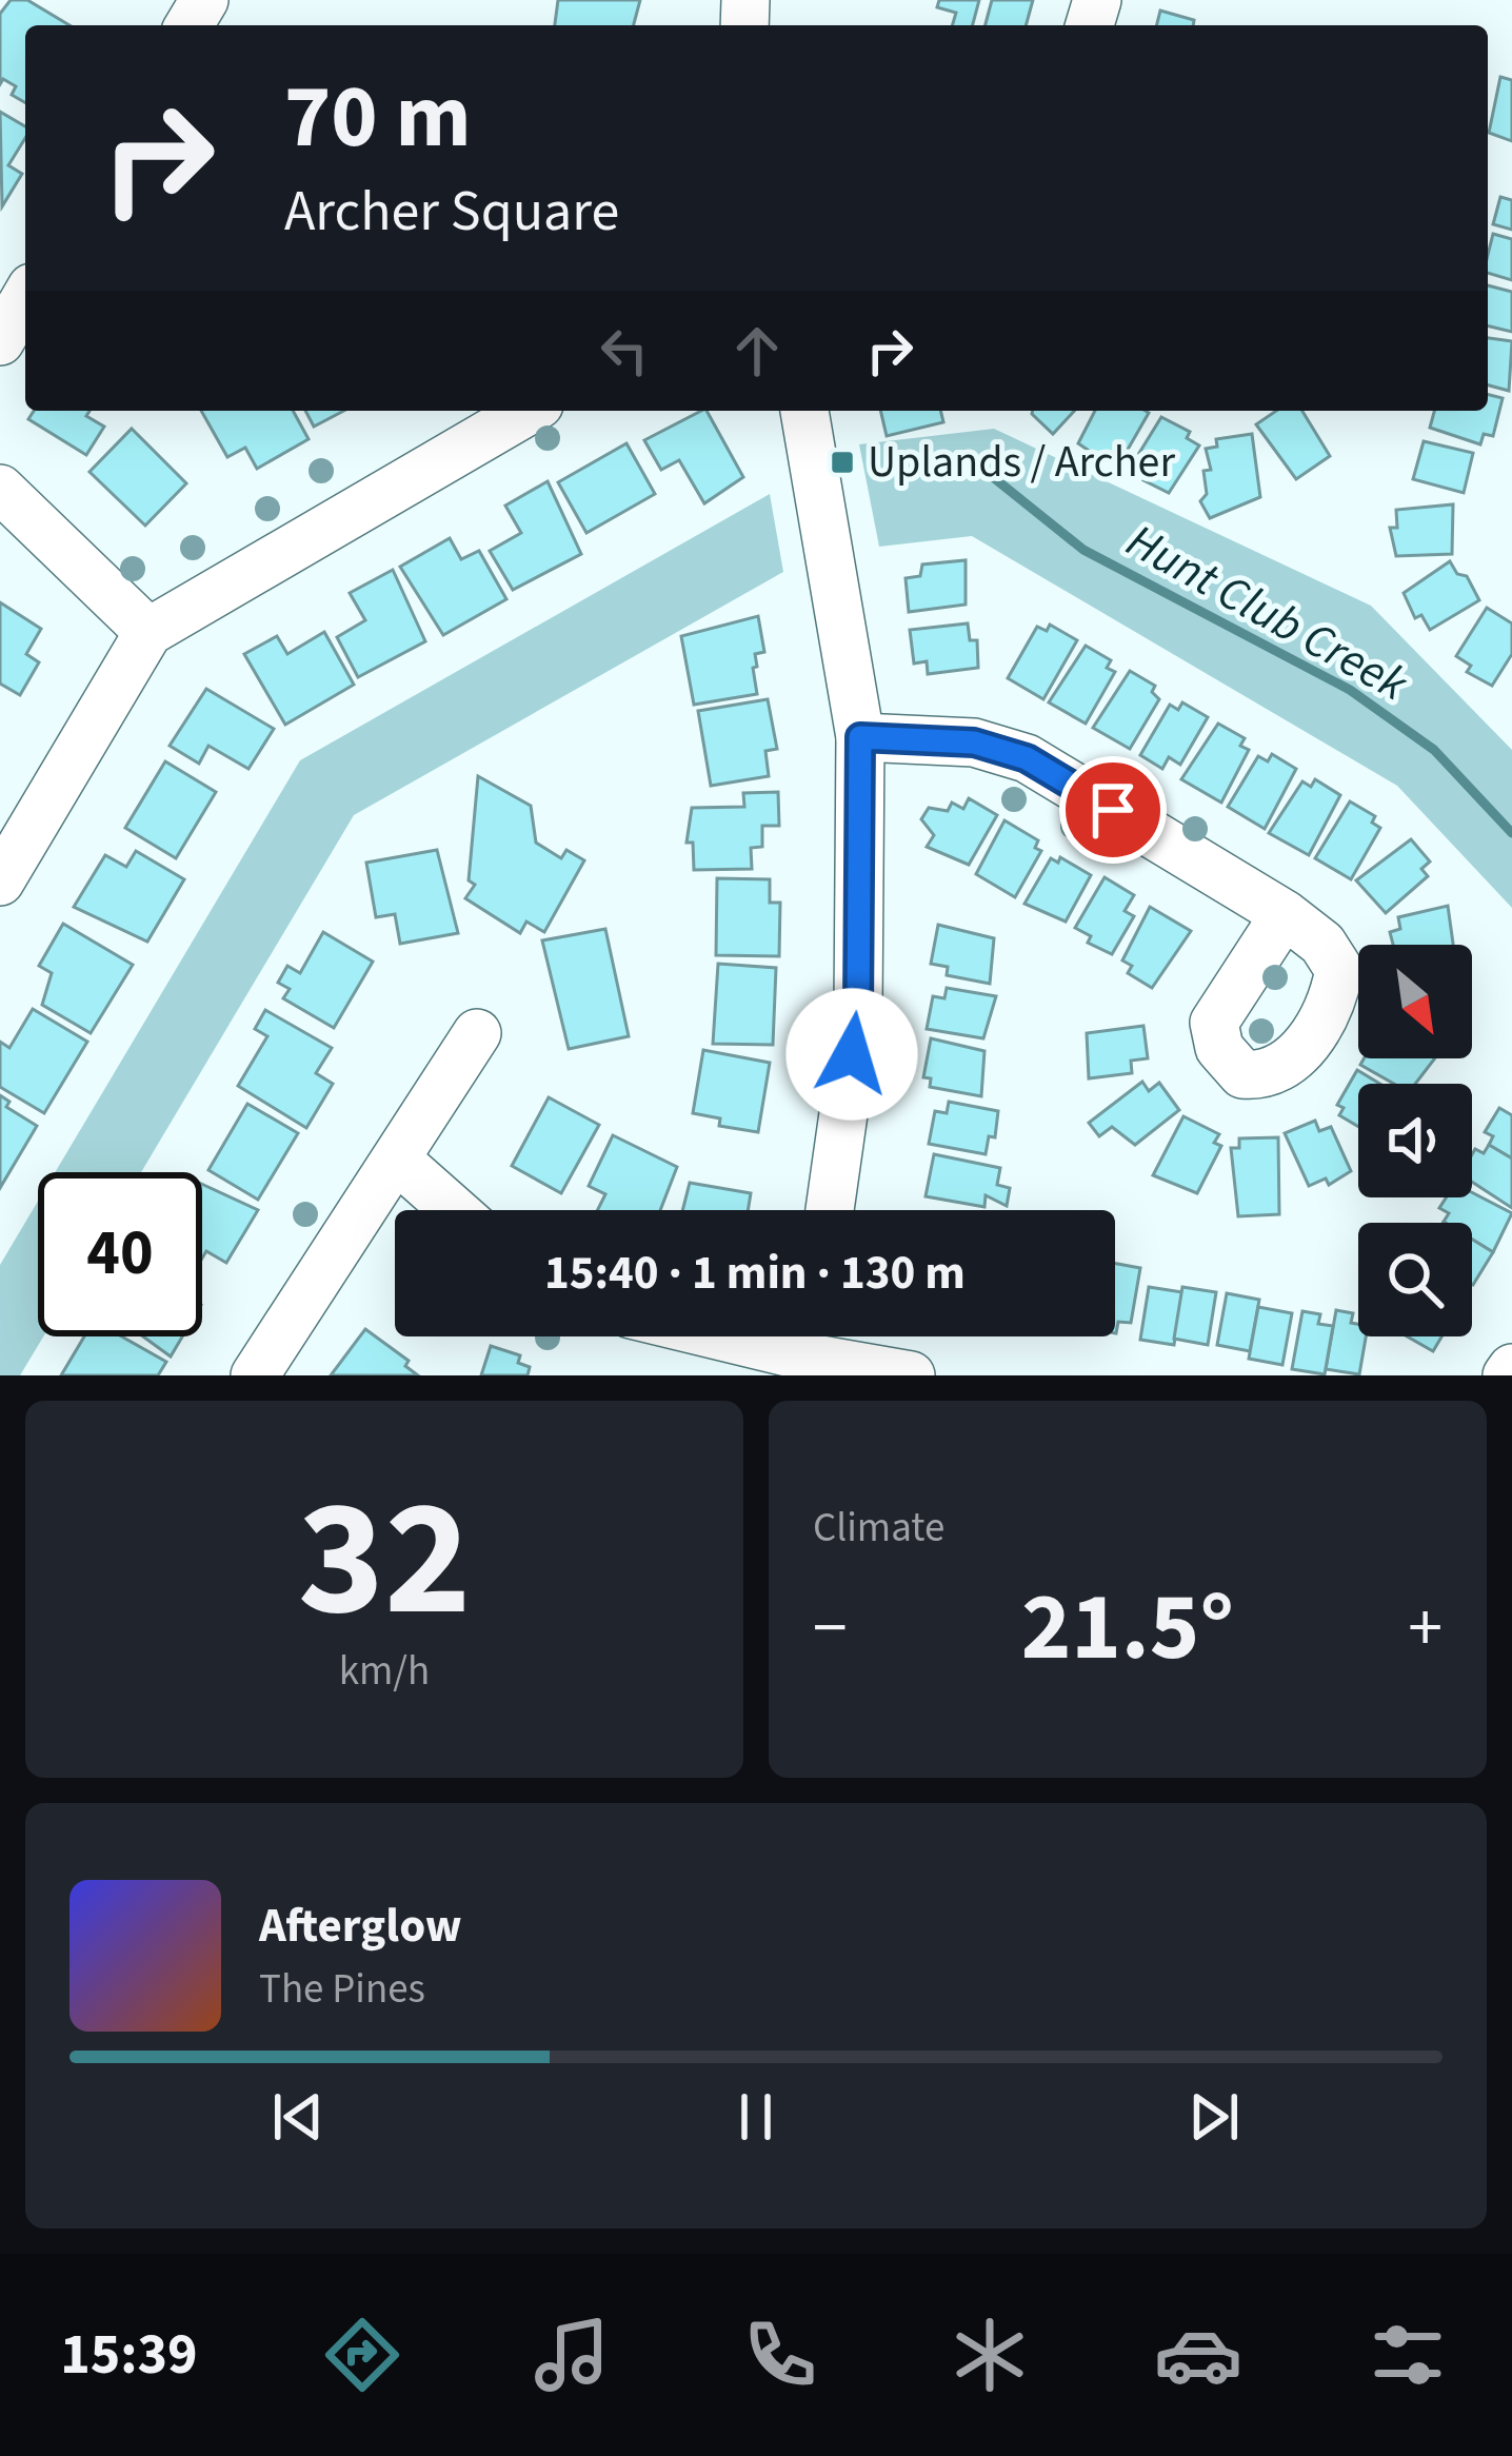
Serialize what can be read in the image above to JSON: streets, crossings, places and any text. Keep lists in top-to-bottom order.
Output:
{
  "water": ["Hunt Club Creek"],
  "places": {
    "transit": ["Uplands / Archer"]
  },
  "north": "bottom right",
  "page": {
    "turn": ["70 m", "Archer Square"],
    "limit": "40",
    "trip": "15:40 · 1 min · 130 m",
    "tile": [
      ["32", "km/h"],
      "Climate"
    ],
    "heat": ["−", "21.5°", "+"],
    "song": ["Afterglow", "The Pines"],
    "tabs": "15:39"
  }
}
